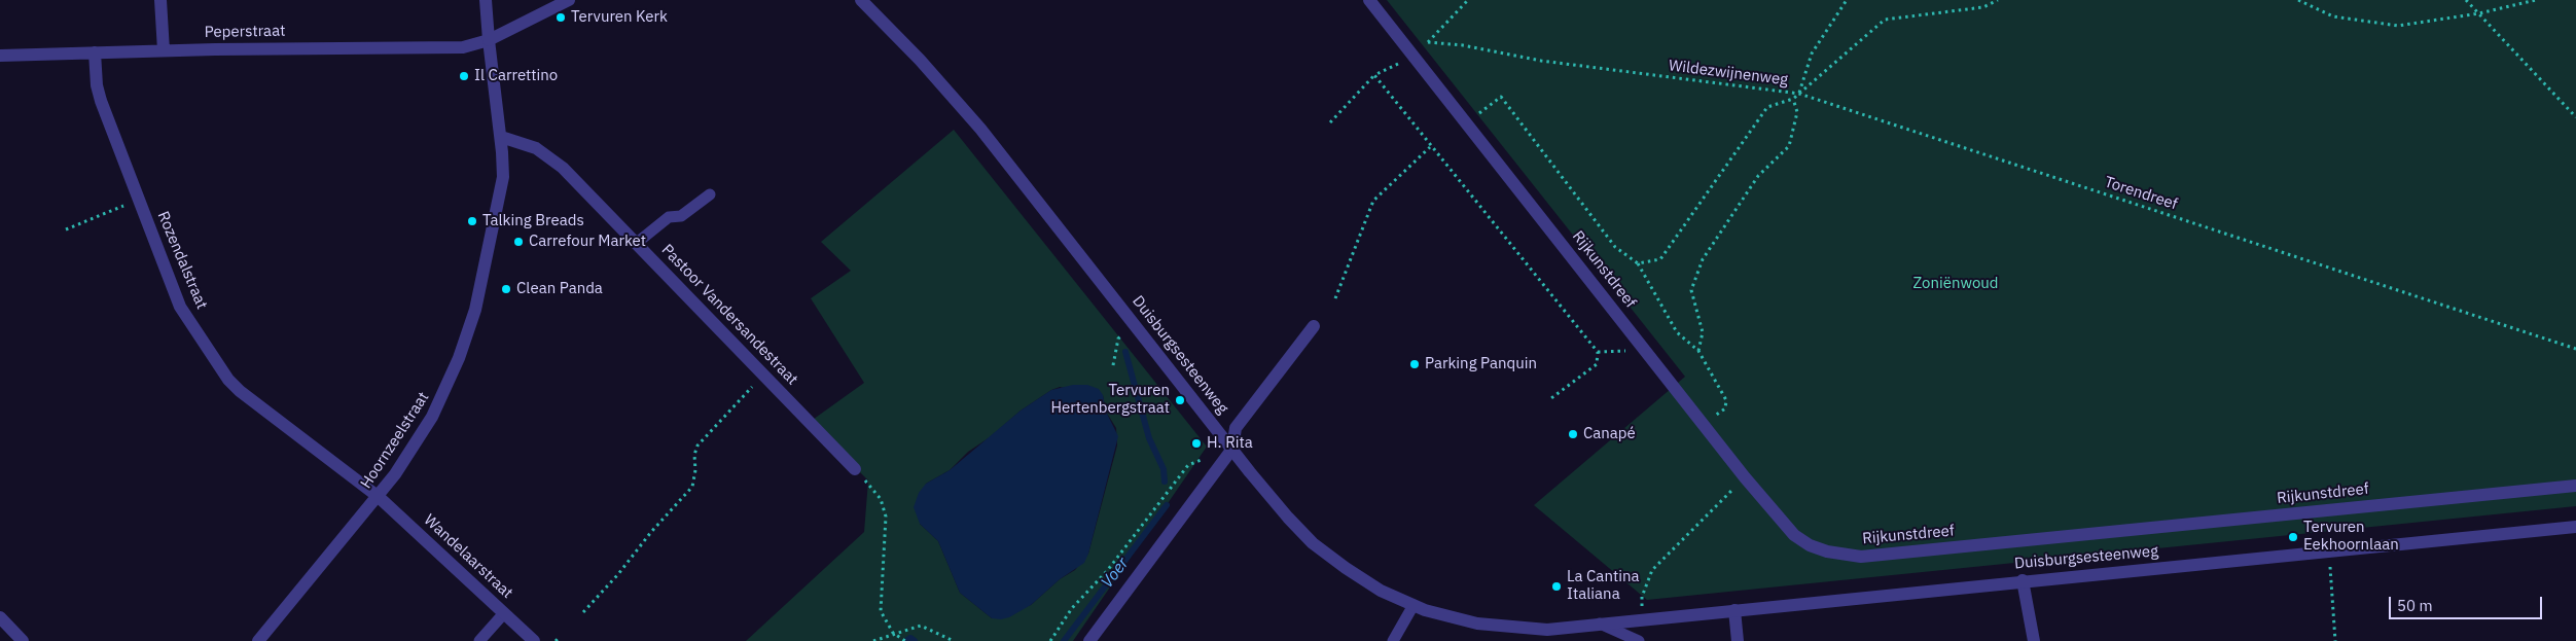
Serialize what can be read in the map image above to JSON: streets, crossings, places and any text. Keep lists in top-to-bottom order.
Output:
{
  "streets": {
    "street": [
      "Peperstraat",
      "Rozendalstraat",
      "Rijkunstdreef",
      "Pastoor Vandersandestraat",
      "Duisburgsesteenweg",
      "Hoornzeelstraat",
      "Wandelaarstraat"
    ],
    "path": ["Wildezwijnenweg", "Torendreef"]
  },
  "crossings": [
    ["Peperstraat", "Rozendalstraat"],
    ["Peperstraat", "Hoornzeelstraat"],
    ["Wildezwijnenweg", "Torendreef"],
    ["Rozendalstraat", "Hoornzeelstraat"],
    ["Rozendalstraat", "Wandelaarstraat"],
    ["Pastoor Vandersandestraat", "Hoornzeelstraat"],
    ["Hoornzeelstraat", "Wandelaarstraat"]
  ],
  "water": ["Voer"],
  "parks": ["Zoniënwoud"],
  "places": [
    "Tervuren Kerk",
    "Il Carrettino",
    "Talking Breads",
    "Carrefour Market",
    "Clean Panda",
    "Parking Panquin",
    "Tervuren Hertenbergstraat",
    "Canapé",
    "H. Rita",
    "Tervuren Eekhoornlaan",
    "La Cantina Italiana"
  ],
  "scale_bar": "50 m"
}
